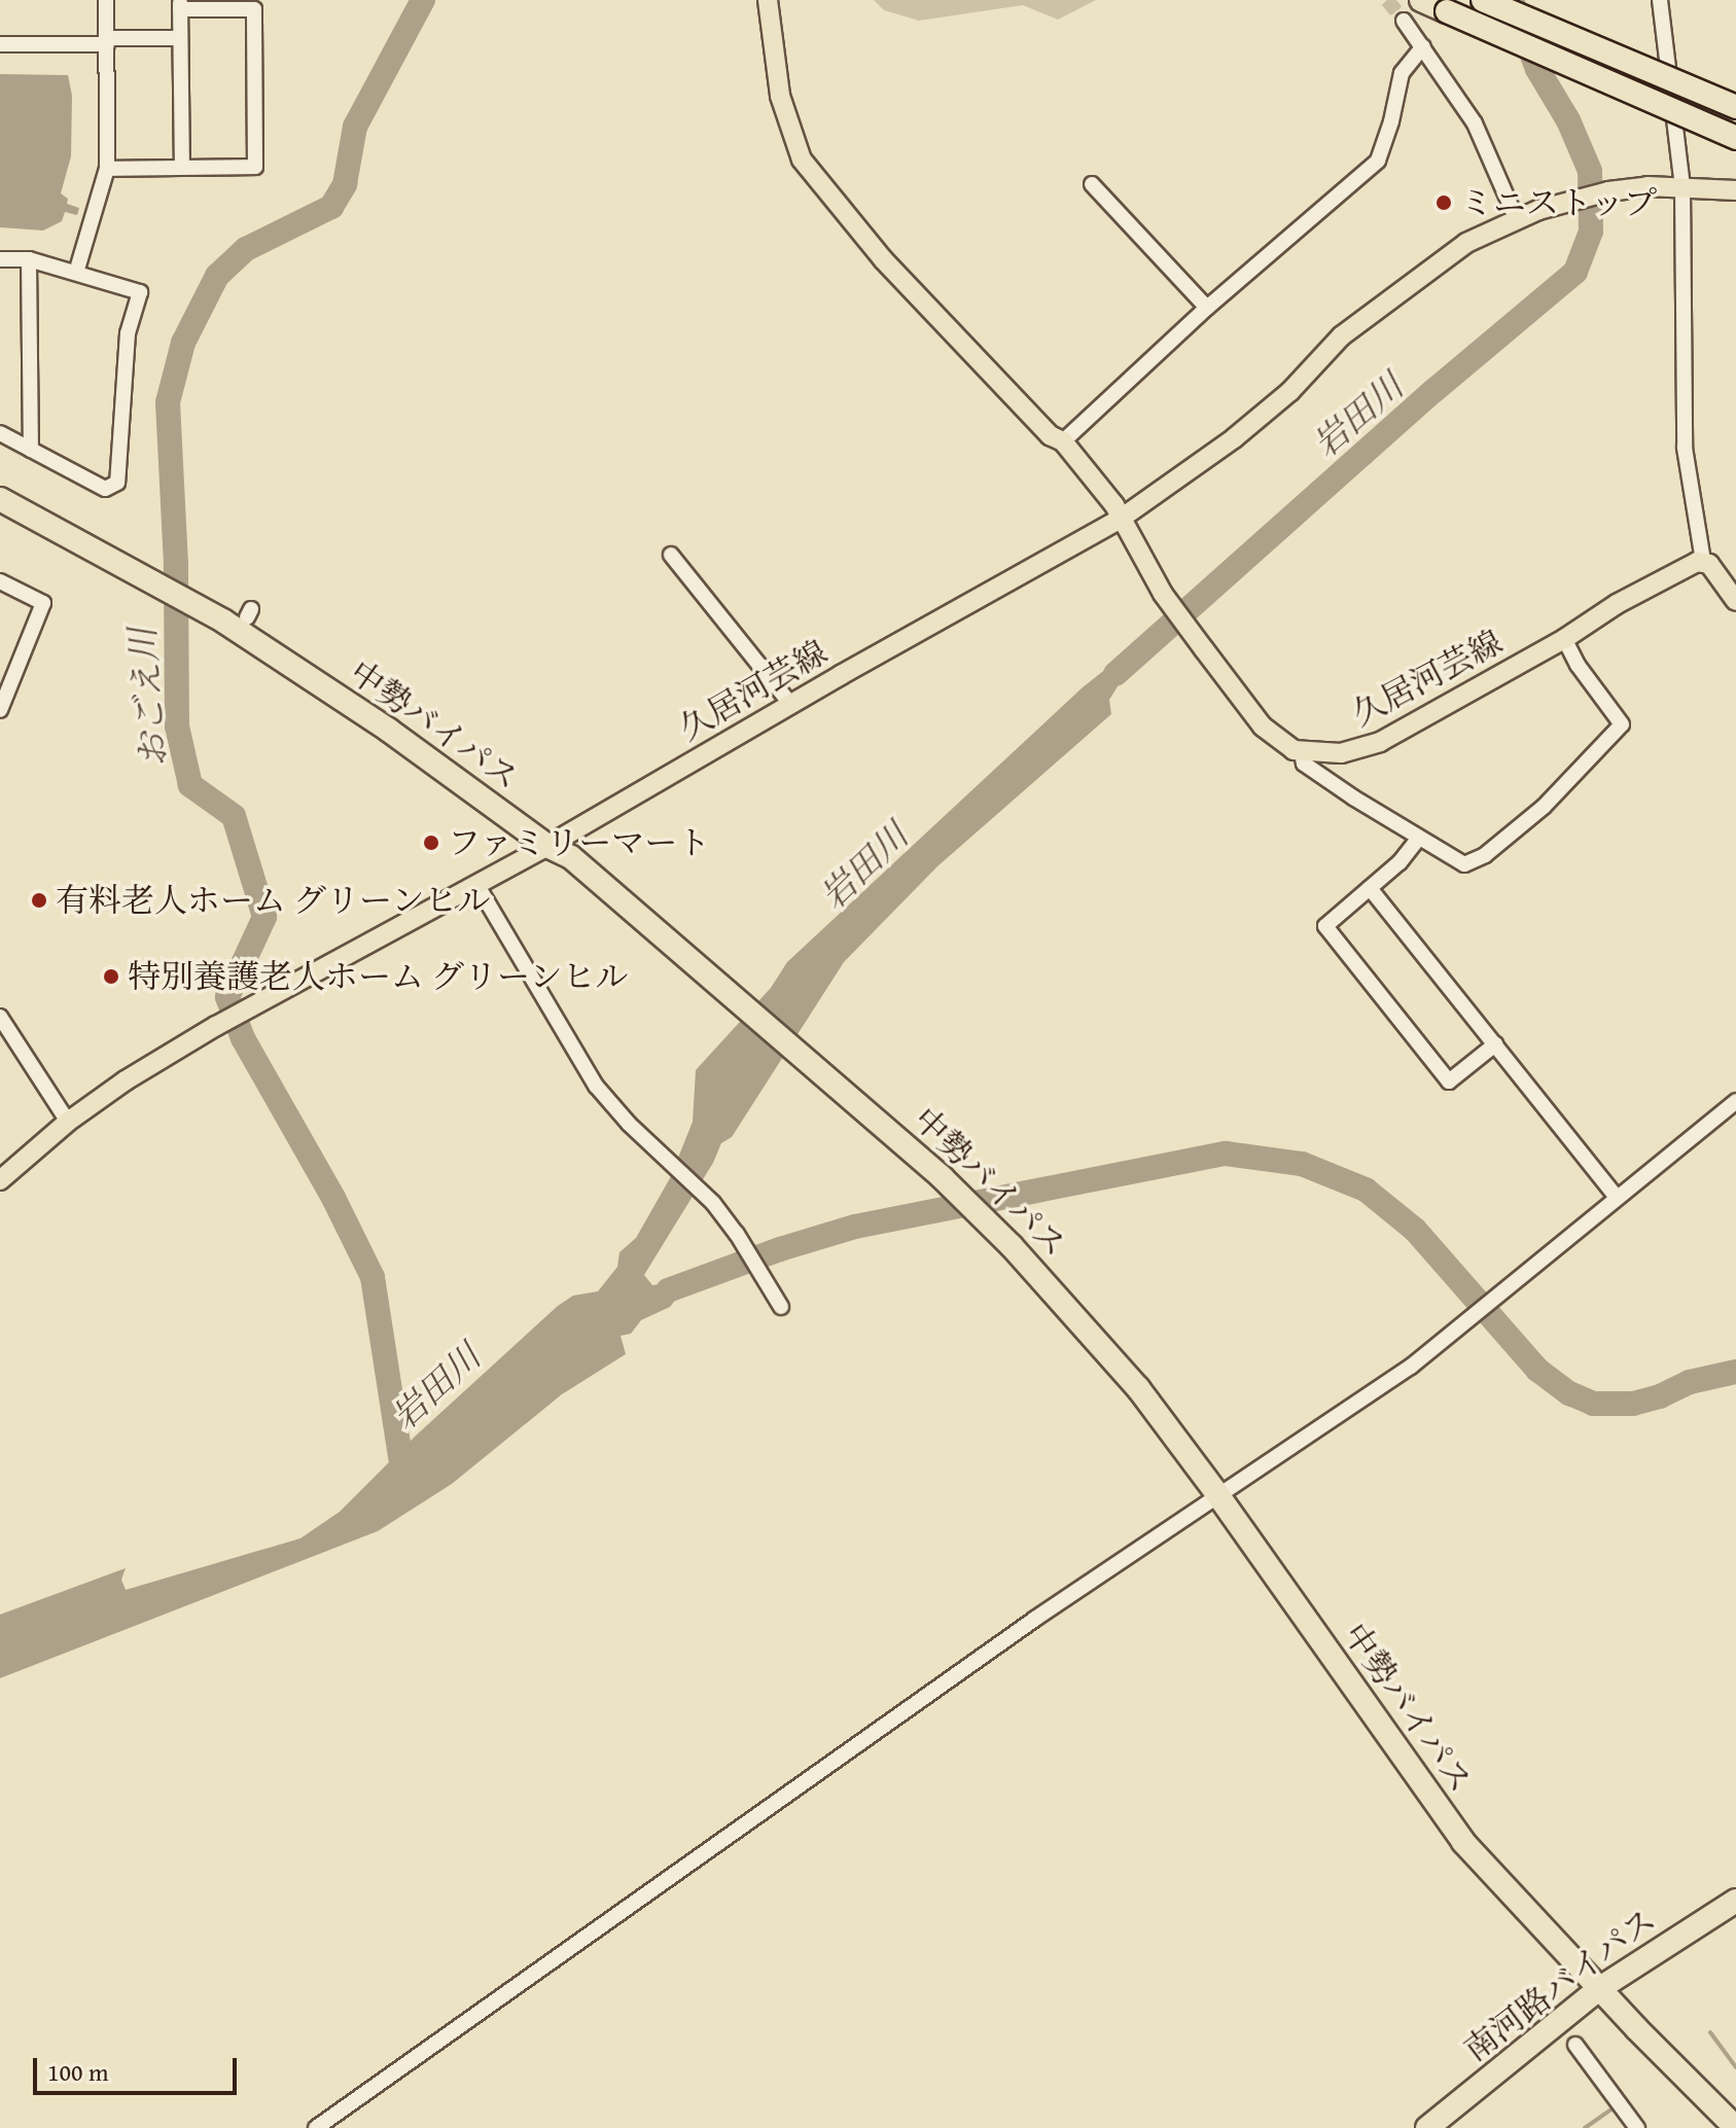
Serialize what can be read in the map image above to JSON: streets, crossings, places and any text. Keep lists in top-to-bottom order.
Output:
{
  "streets": {
    "highway": ["中勢バイパス", "南河路バイパス"],
    "main road": ["久居河芸線"]
  },
  "crossings": [
    ["久居河芸線", "中勢バイパス"],
    ["中勢バイパス", "南河路バイパス"]
  ],
  "water": ["岩田川", "おごえ川"],
  "places": [
    "ミニストップ",
    "ファミリーマート",
    "有料老人ホーム グリーンヒル",
    "特別養護老人ホーム グリーンヒル"
  ],
  "scale_bar": "100 m"
}
